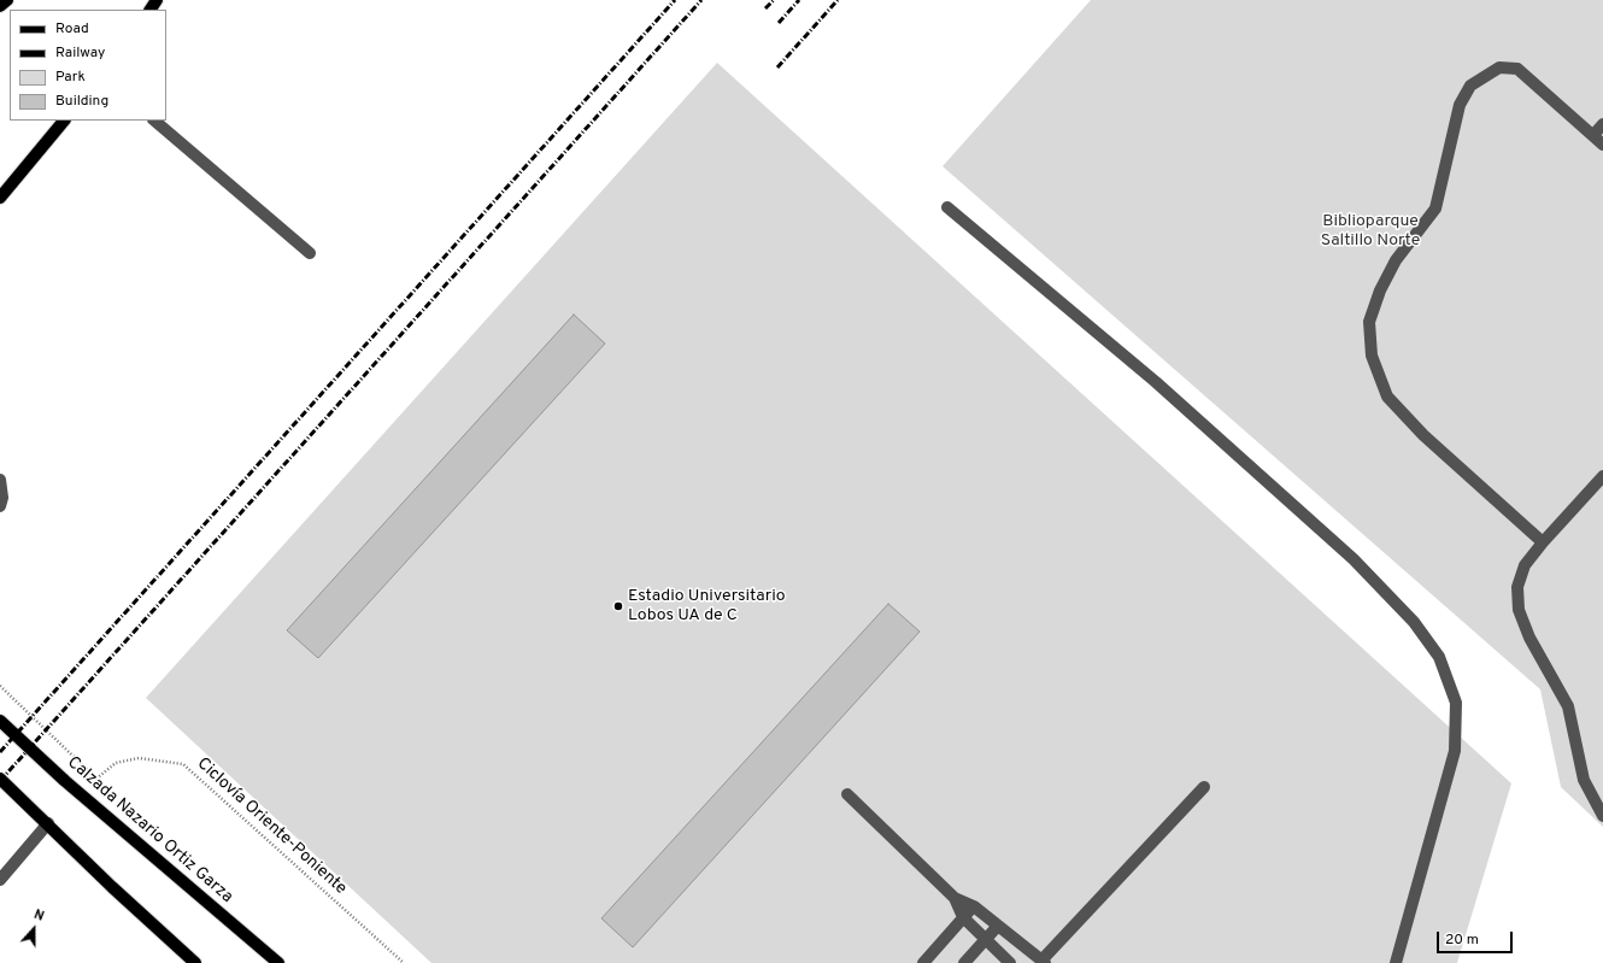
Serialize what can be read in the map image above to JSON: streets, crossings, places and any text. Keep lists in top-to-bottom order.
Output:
{
  "streets": {
    "main road": ["Calzada Nazario Ortiz Garza"],
    "path": ["Ciclovía Oriente-Poniente"]
  },
  "parks": ["Biblioparque Saltillo Norte"],
  "places": ["Estadio Universitario Lobos UA de C"],
  "legend": [
    "Road",
    "Railway",
    "Park",
    "Building"
  ],
  "scale_bar": "20 m",
  "north": "top"
}
